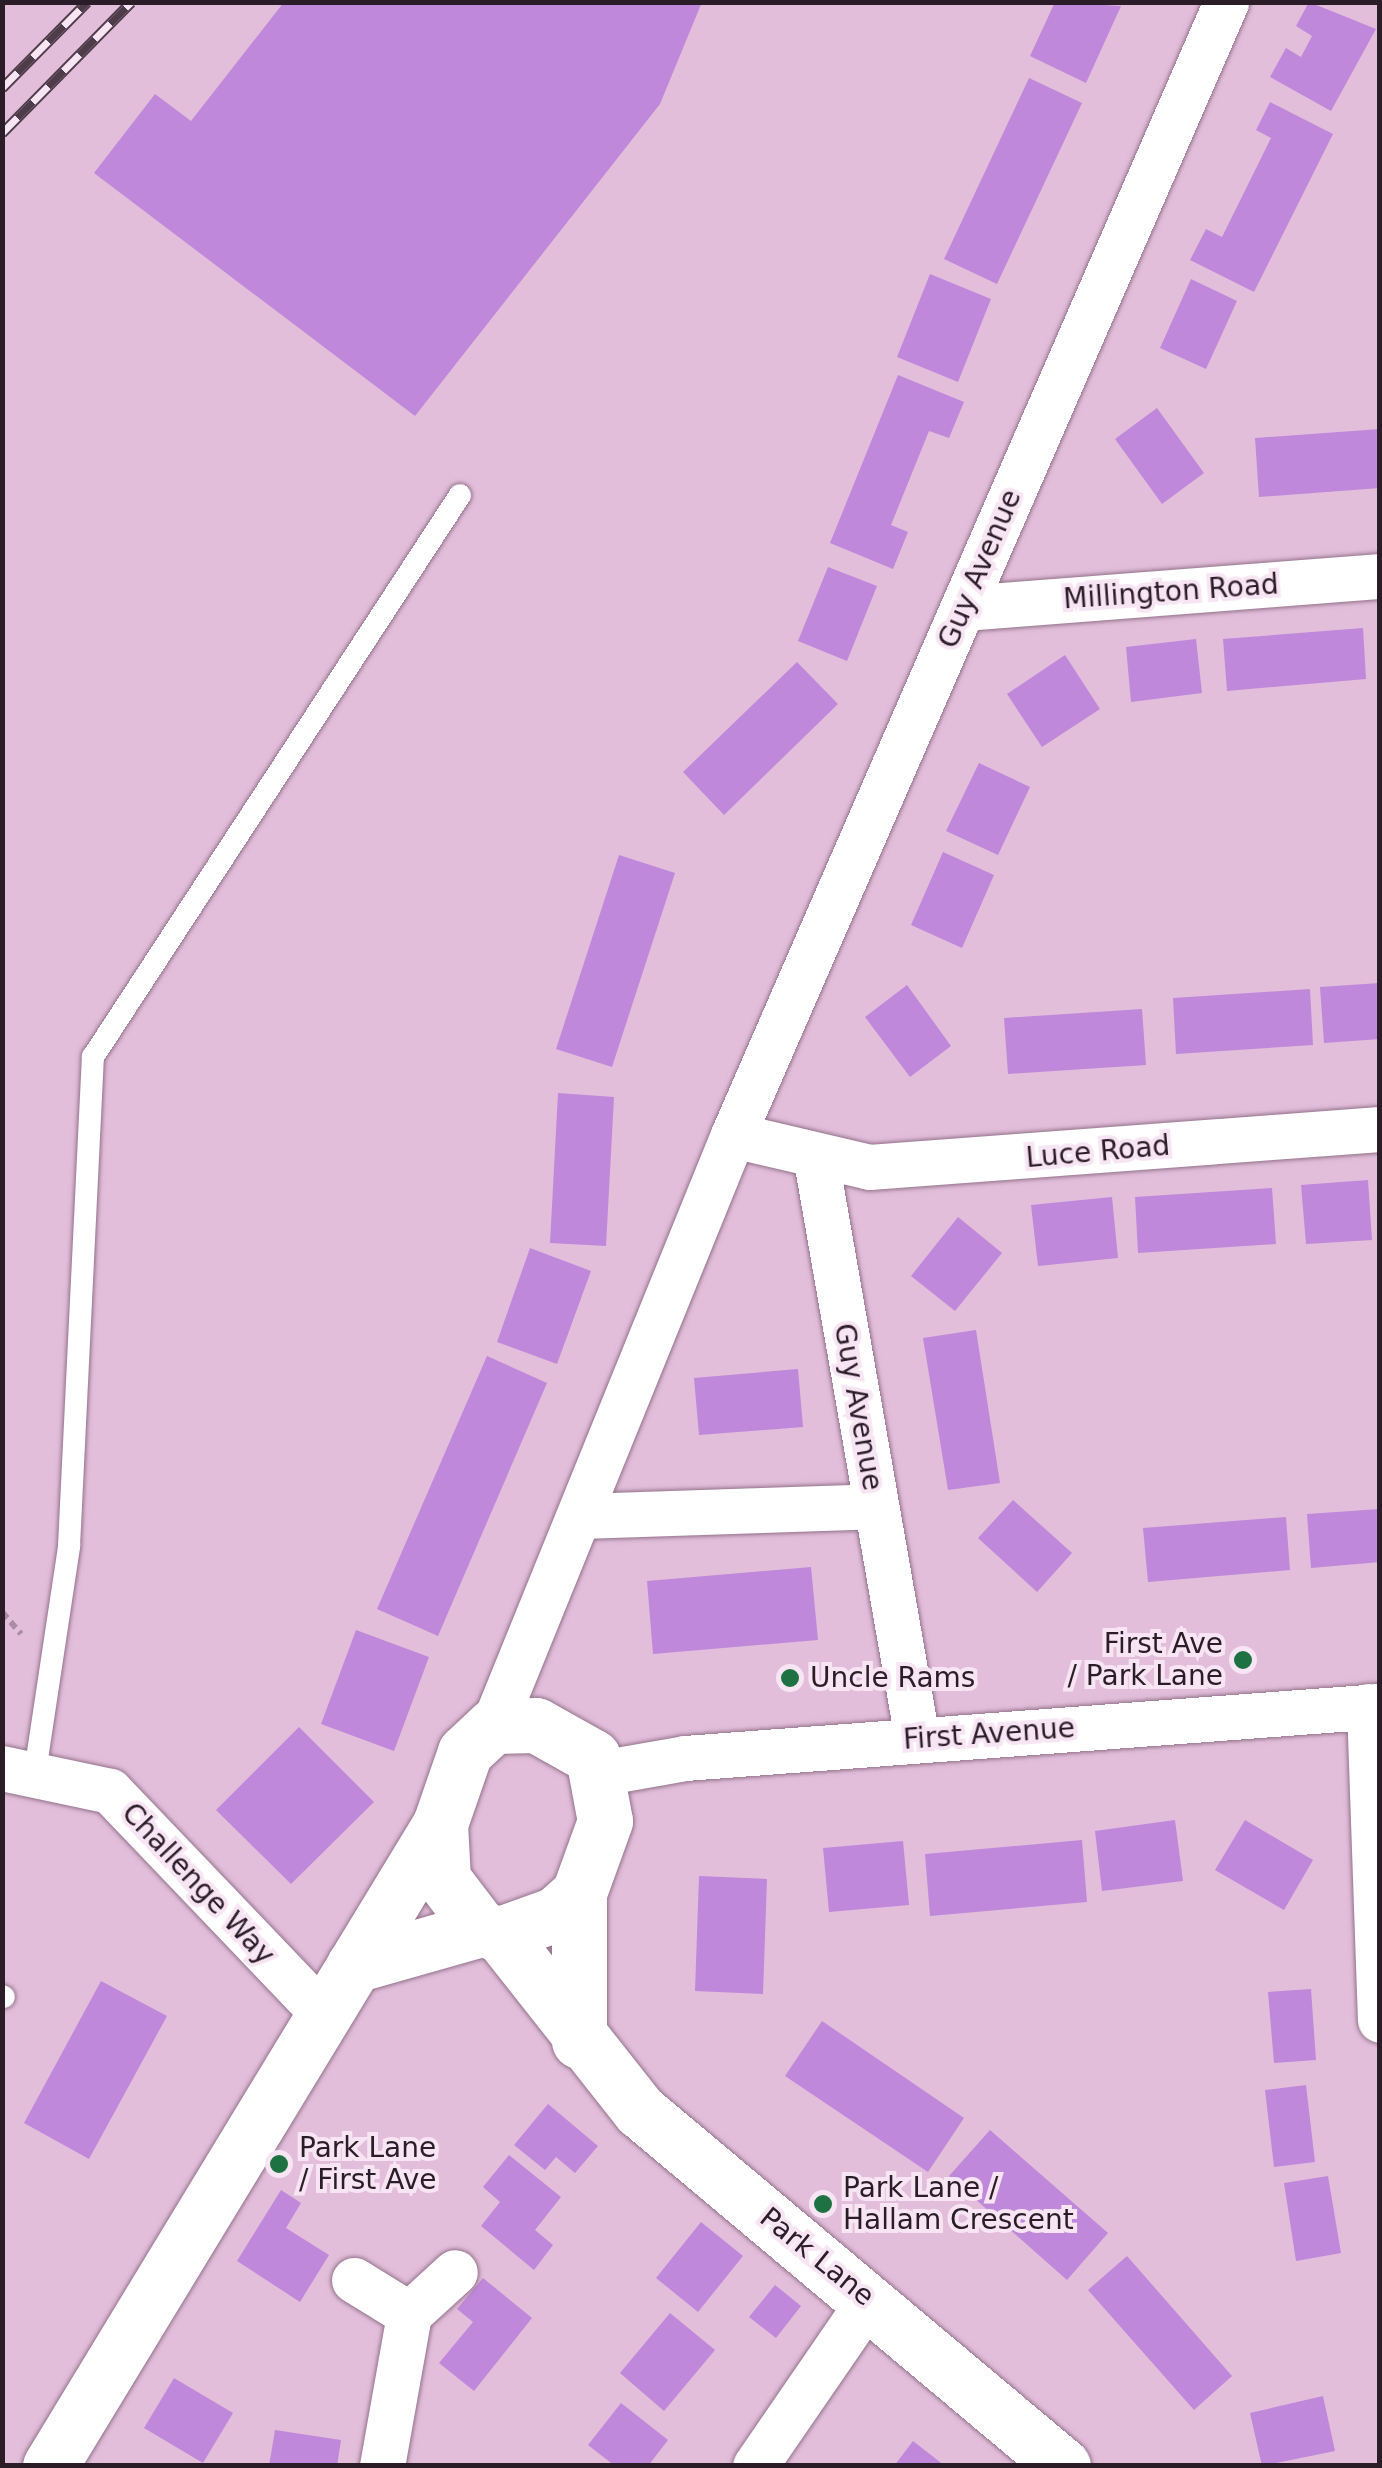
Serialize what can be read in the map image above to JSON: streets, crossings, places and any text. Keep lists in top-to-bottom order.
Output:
{
  "streets": {
    "street": [
      "Guy Avenue",
      "Millington Road",
      "Luce Road",
      "First Avenue",
      "Challenge Way",
      "Park Lane"
    ]
  },
  "crossings": [
    ["Guy Avenue", "Millington Road"],
    ["Guy Avenue", "Luce Road"],
    ["Guy Avenue", "First Avenue"],
    ["Guy Avenue", "Park Lane"],
    ["First Avenue", "Park Lane"]
  ],
  "places": [
    "First Ave / Park Lane",
    "Uncle Rams",
    "Park Lane / First Ave",
    "Park Lane / Hallam Crescent"
  ]
}
